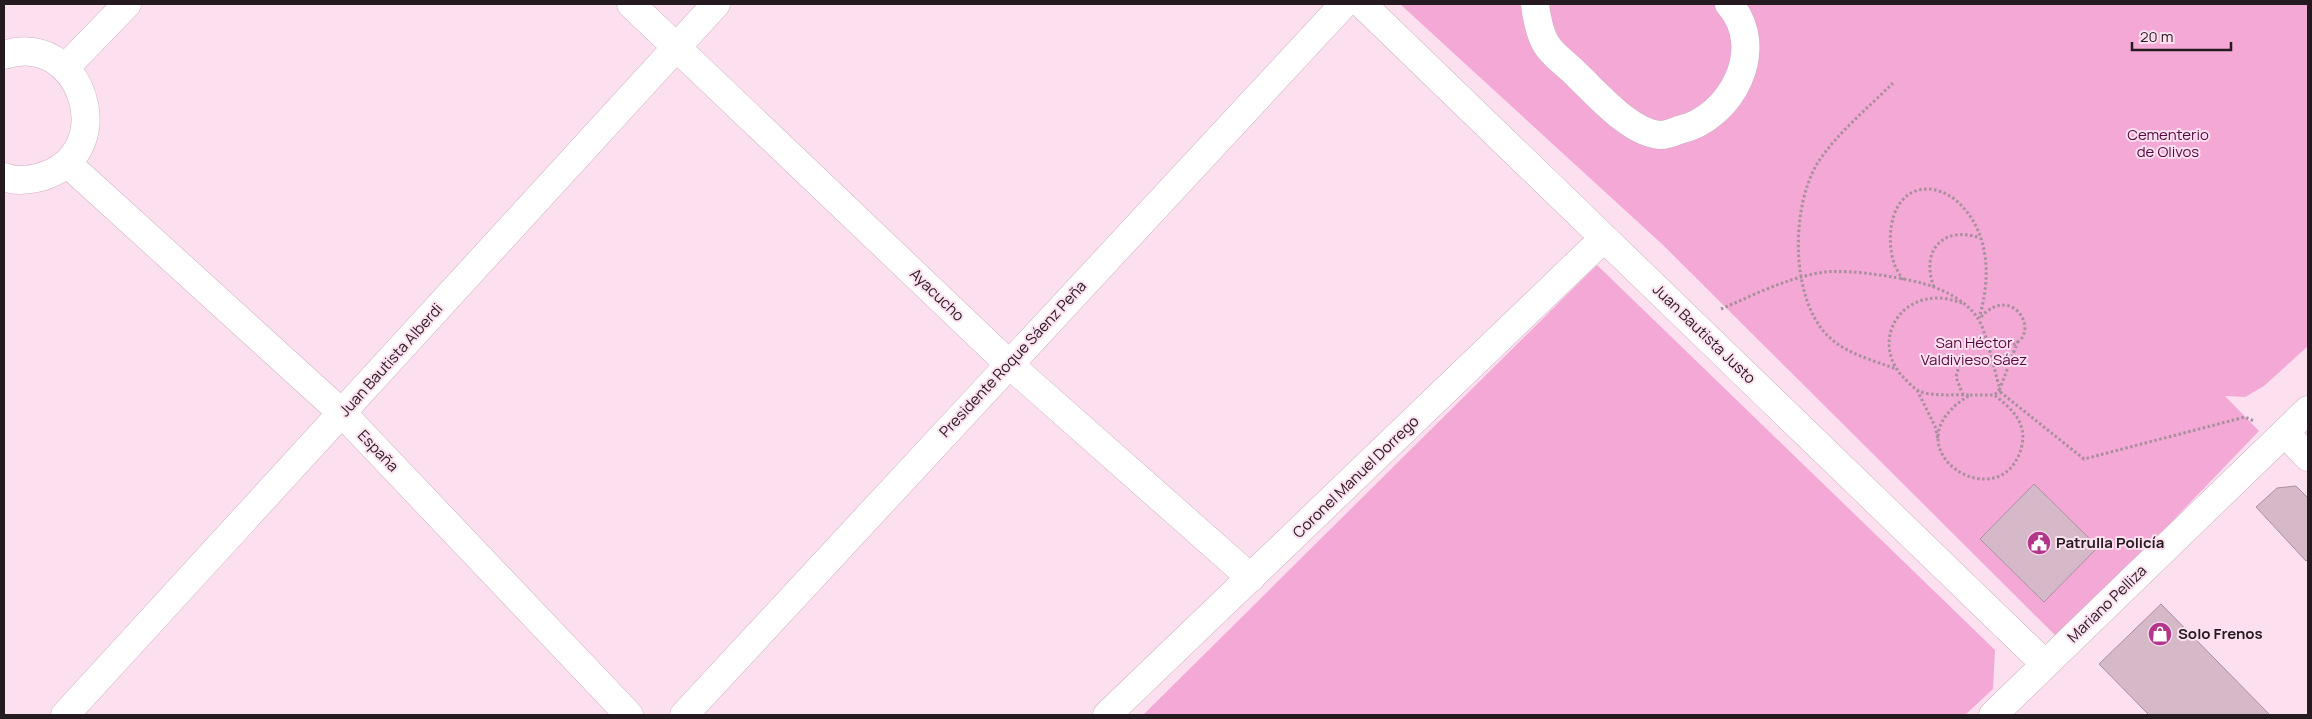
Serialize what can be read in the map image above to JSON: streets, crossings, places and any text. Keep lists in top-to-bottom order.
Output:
{
  "streets": {
    "street": [
      "Ayacucho",
      "Juan Bautista Justo",
      "Presidente Roque Sáenz Peña",
      "Juan Bautista Alberdi",
      "España",
      "Coronel Manuel Dorrego",
      "Mariano Pelliza"
    ]
  },
  "crossings": [
    ["Ayacucho", "Presidente Roque Sáenz Peña"],
    ["Ayacucho", "Juan Bautista Alberdi"],
    ["Ayacucho", "Coronel Manuel Dorrego"],
    ["Juan Bautista Justo", "Coronel Manuel Dorrego"],
    ["Juan Bautista Justo", "Mariano Pelliza"],
    ["Juan Bautista Alberdi", "España"]
  ],
  "parks": ["Cementerio de Olivos", "San Héctor Valdivieso Sáez"],
  "places": {
    "public building": ["Patrulla Policía"],
    "shop": ["Solo Frenos"]
  },
  "scale_bar": "20 m"
}
